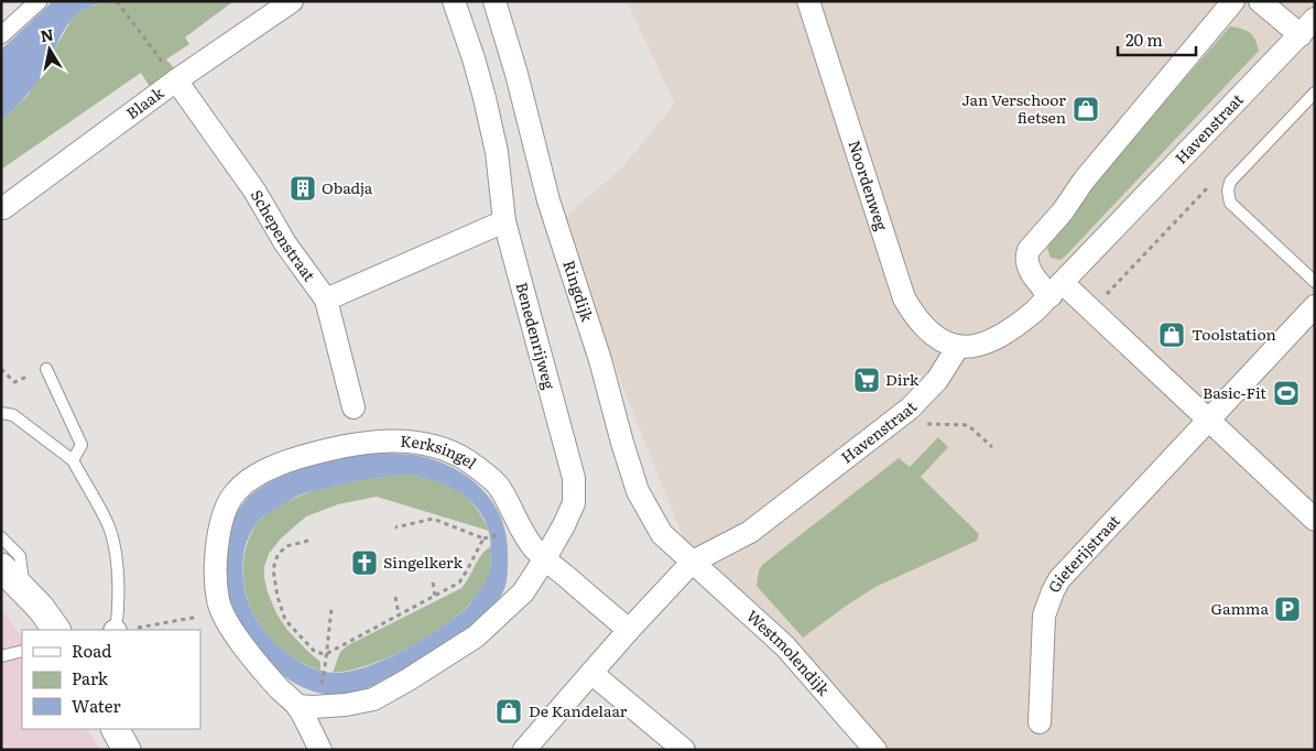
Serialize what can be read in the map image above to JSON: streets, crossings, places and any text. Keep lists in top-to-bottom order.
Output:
{
  "streets": {
    "street": [
      "Blaak",
      "Havenstraat",
      "Noordenweg",
      "Schepenstraat",
      "Ringdijk",
      "Benedenrijweg",
      "Kerksingel",
      "Gieterijstraat",
      "Westmolendijk"
    ]
  },
  "crossings": [
    ["Blaak", "Schepenstraat"],
    ["Havenstraat", "Noordenweg"],
    ["Havenstraat", "Ringdijk"],
    ["Havenstraat", "Westmolendijk"],
    ["Ringdijk", "Westmolendijk"],
    ["Benedenrijweg", "Kerksingel"]
  ],
  "places": {
    "shop": ["Jan Verschoor fietsen", "Toolstation", "De Kandelaar"],
    "building": ["Obadja"],
    "supermarket": ["Dirk"],
    "sports": ["Basic-Fit"],
    "church": ["Singelkerk"],
    "parking": ["Gamma"]
  },
  "legend": ["Road", "Park", "Water"],
  "scale_bar": "20 m",
  "north": "top"
}
